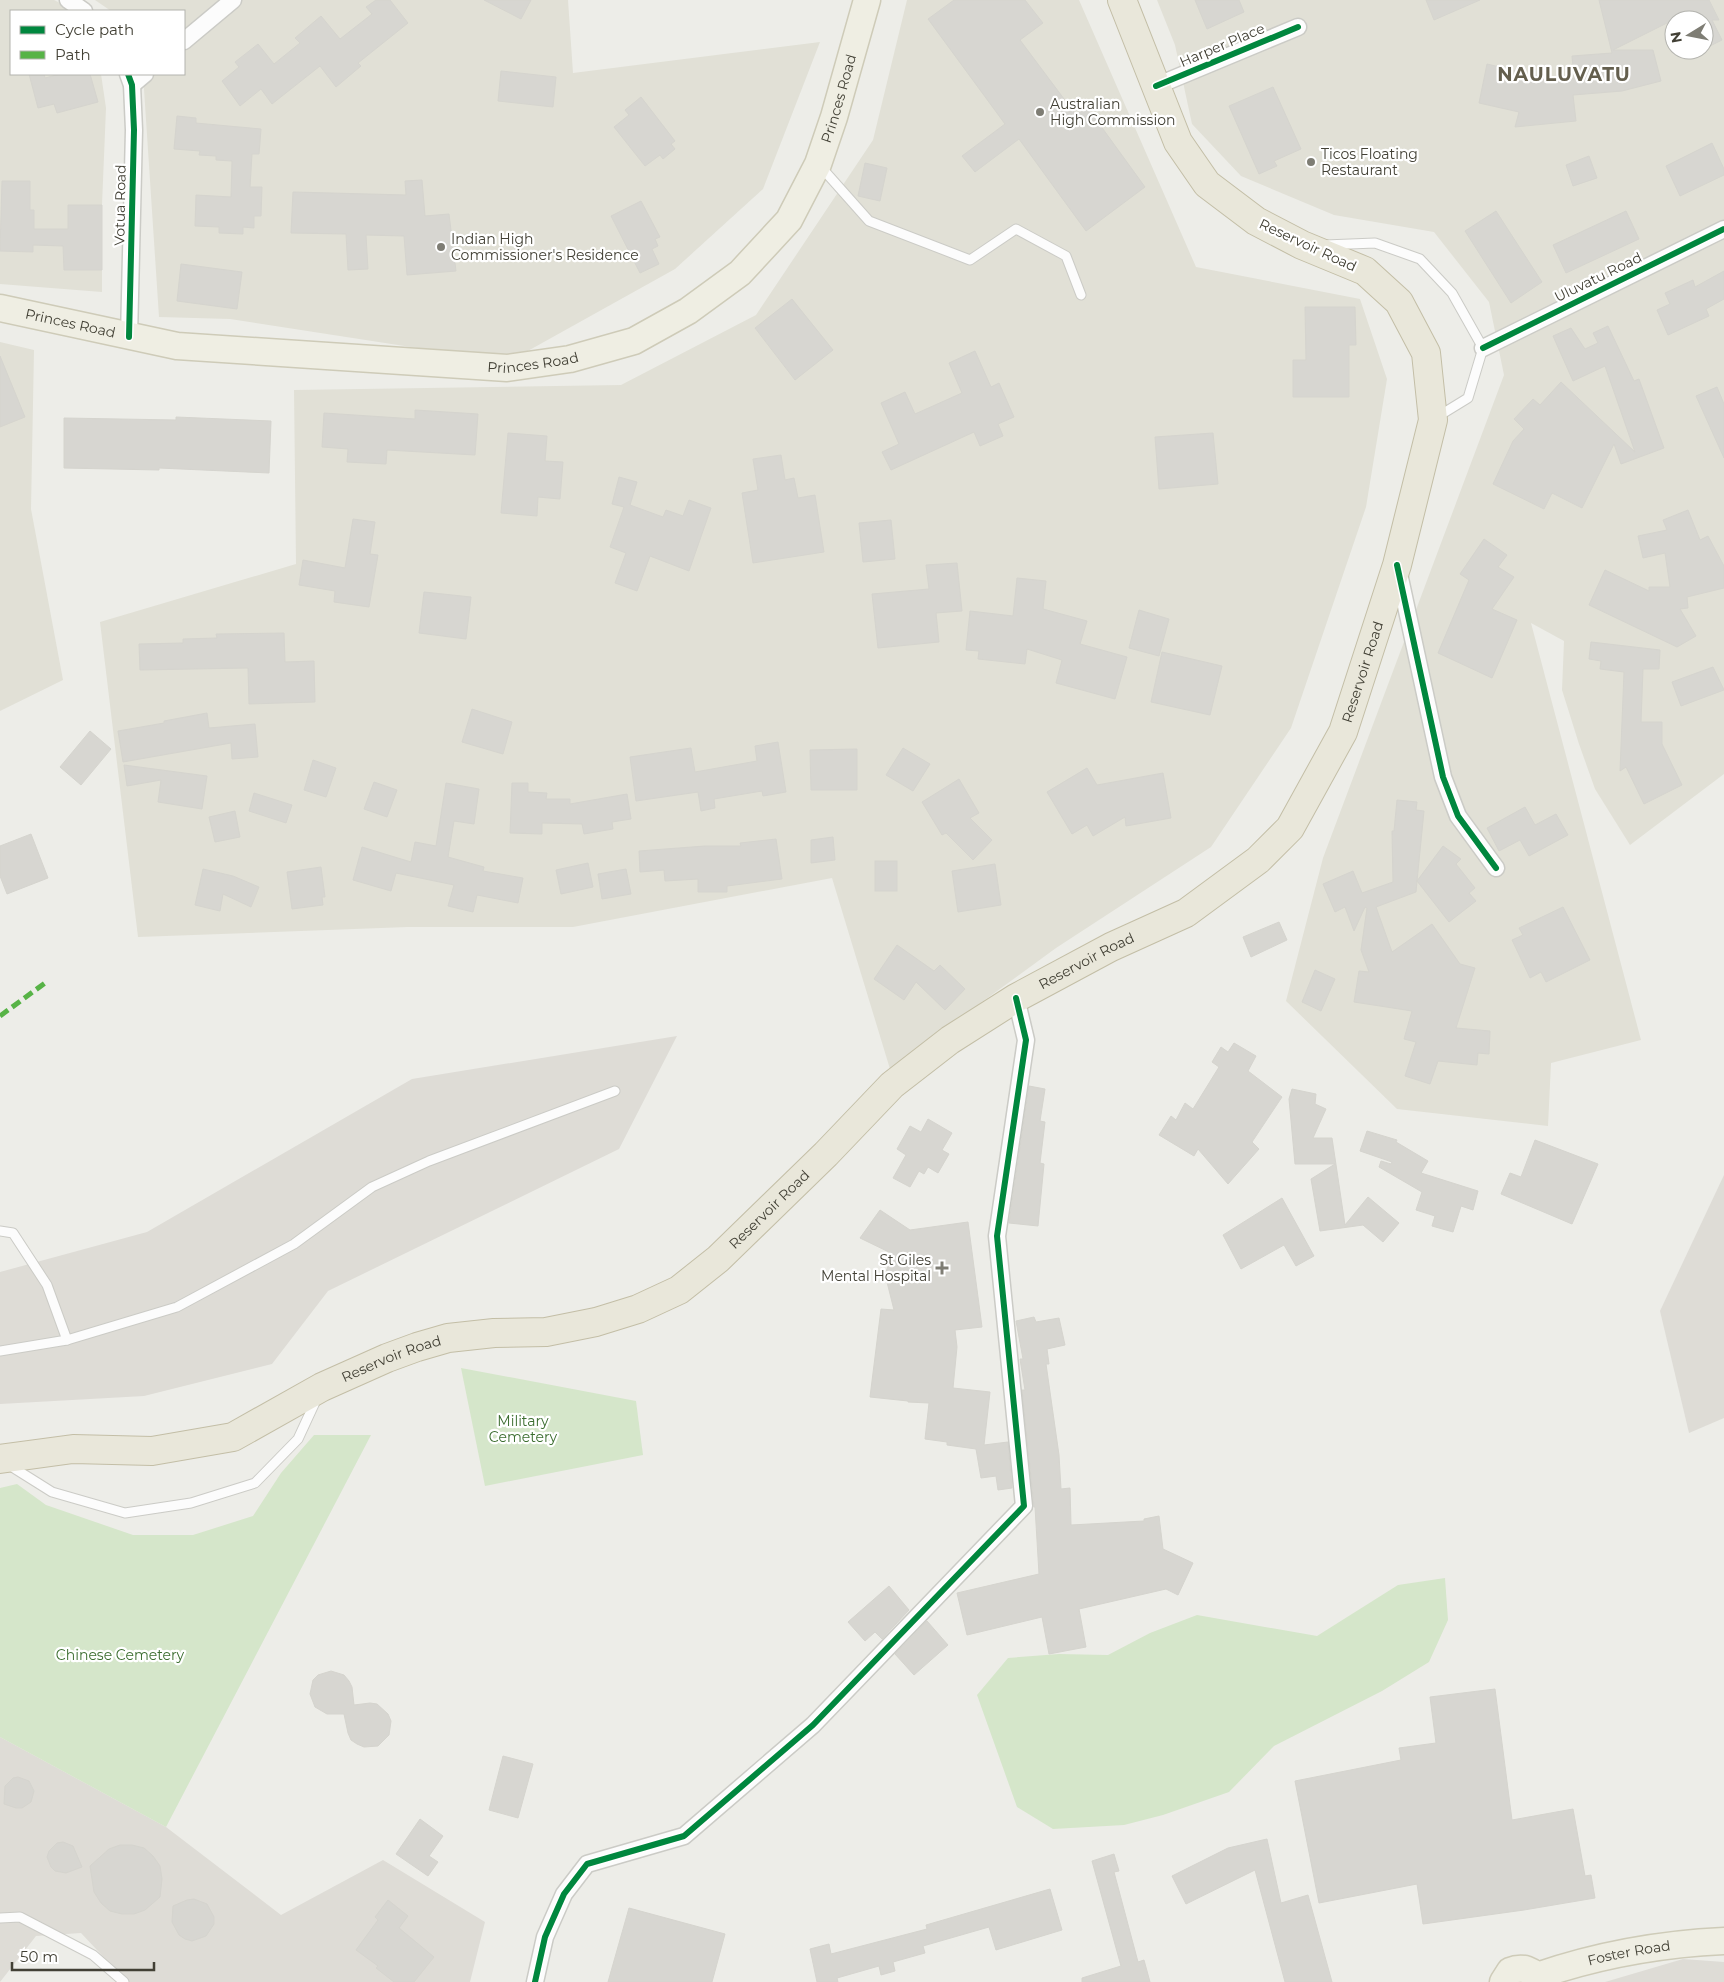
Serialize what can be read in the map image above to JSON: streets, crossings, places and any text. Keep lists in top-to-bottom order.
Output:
{
  "streets": {
    "highway": ["Reservoir Road"],
    "main road": ["Princes Road", "Foster Road"],
    "street": ["Harper Place", "Votua Road", "Uluvatu Road"]
  },
  "crossings": [
    ["Harper Place", "Reservoir Road"],
    ["Princes Road", "Votua Road"]
  ],
  "districts": ["NAULUVATU"],
  "parks": ["Military Cemetery", "Chinese Cemetery"],
  "places": {
    "other": ["Australian High Commission", "Ticos Floating Restaurant", "Indian High Commissioner's Residence"],
    "health": ["St Giles Mental Hospital"]
  },
  "legend": ["Cycle path", "Path"],
  "scale_bar": "50 m",
  "north": "left"
}
